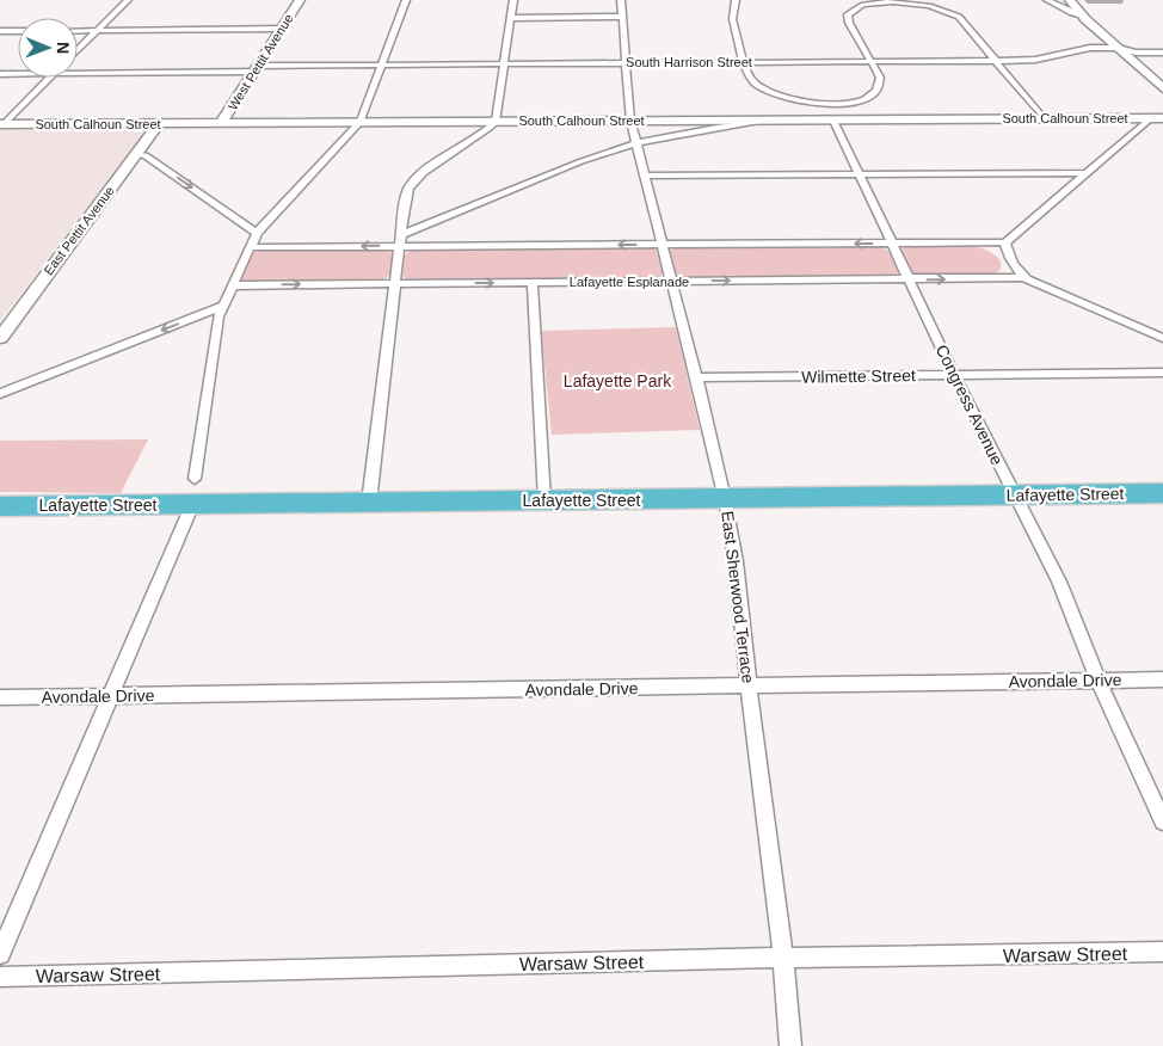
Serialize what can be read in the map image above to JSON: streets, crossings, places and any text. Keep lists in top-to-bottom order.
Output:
{
  "streets": {
    "highway": ["Lafayette Street"],
    "street": [
      "West Pettit Avenue",
      "South Harrison Street",
      "South Calhoun Street",
      "East Pettit Avenue",
      "Lafayette Esplanade",
      "Wilmette Street",
      "Congress Avenue",
      "East Sherwood Terrace",
      "Avondale Drive",
      "Warsaw Street"
    ]
  },
  "crossings": [
    ["West Pettit Avenue", "South Harrison Street"],
    ["West Pettit Avenue", "South Calhoun Street"],
    ["South Harrison Street", "East Sherwood Terrace"],
    ["South Calhoun Street", "East Pettit Avenue"],
    ["South Calhoun Street", "Congress Avenue"],
    ["South Calhoun Street", "East Sherwood Terrace"],
    ["Lafayette Esplanade", "Congress Avenue"],
    ["Lafayette Esplanade", "East Sherwood Terrace"],
    ["Wilmette Street", "Congress Avenue"],
    ["Wilmette Street", "East Sherwood Terrace"],
    ["Congress Avenue", "Lafayette Street"],
    ["Congress Avenue", "Avondale Drive"],
    ["Lafayette Street", "East Sherwood Terrace"],
    ["East Sherwood Terrace", "Avondale Drive"],
    ["East Sherwood Terrace", "Warsaw Street"]
  ],
  "parks": ["Lafayette Park"],
  "north": "right"
}
